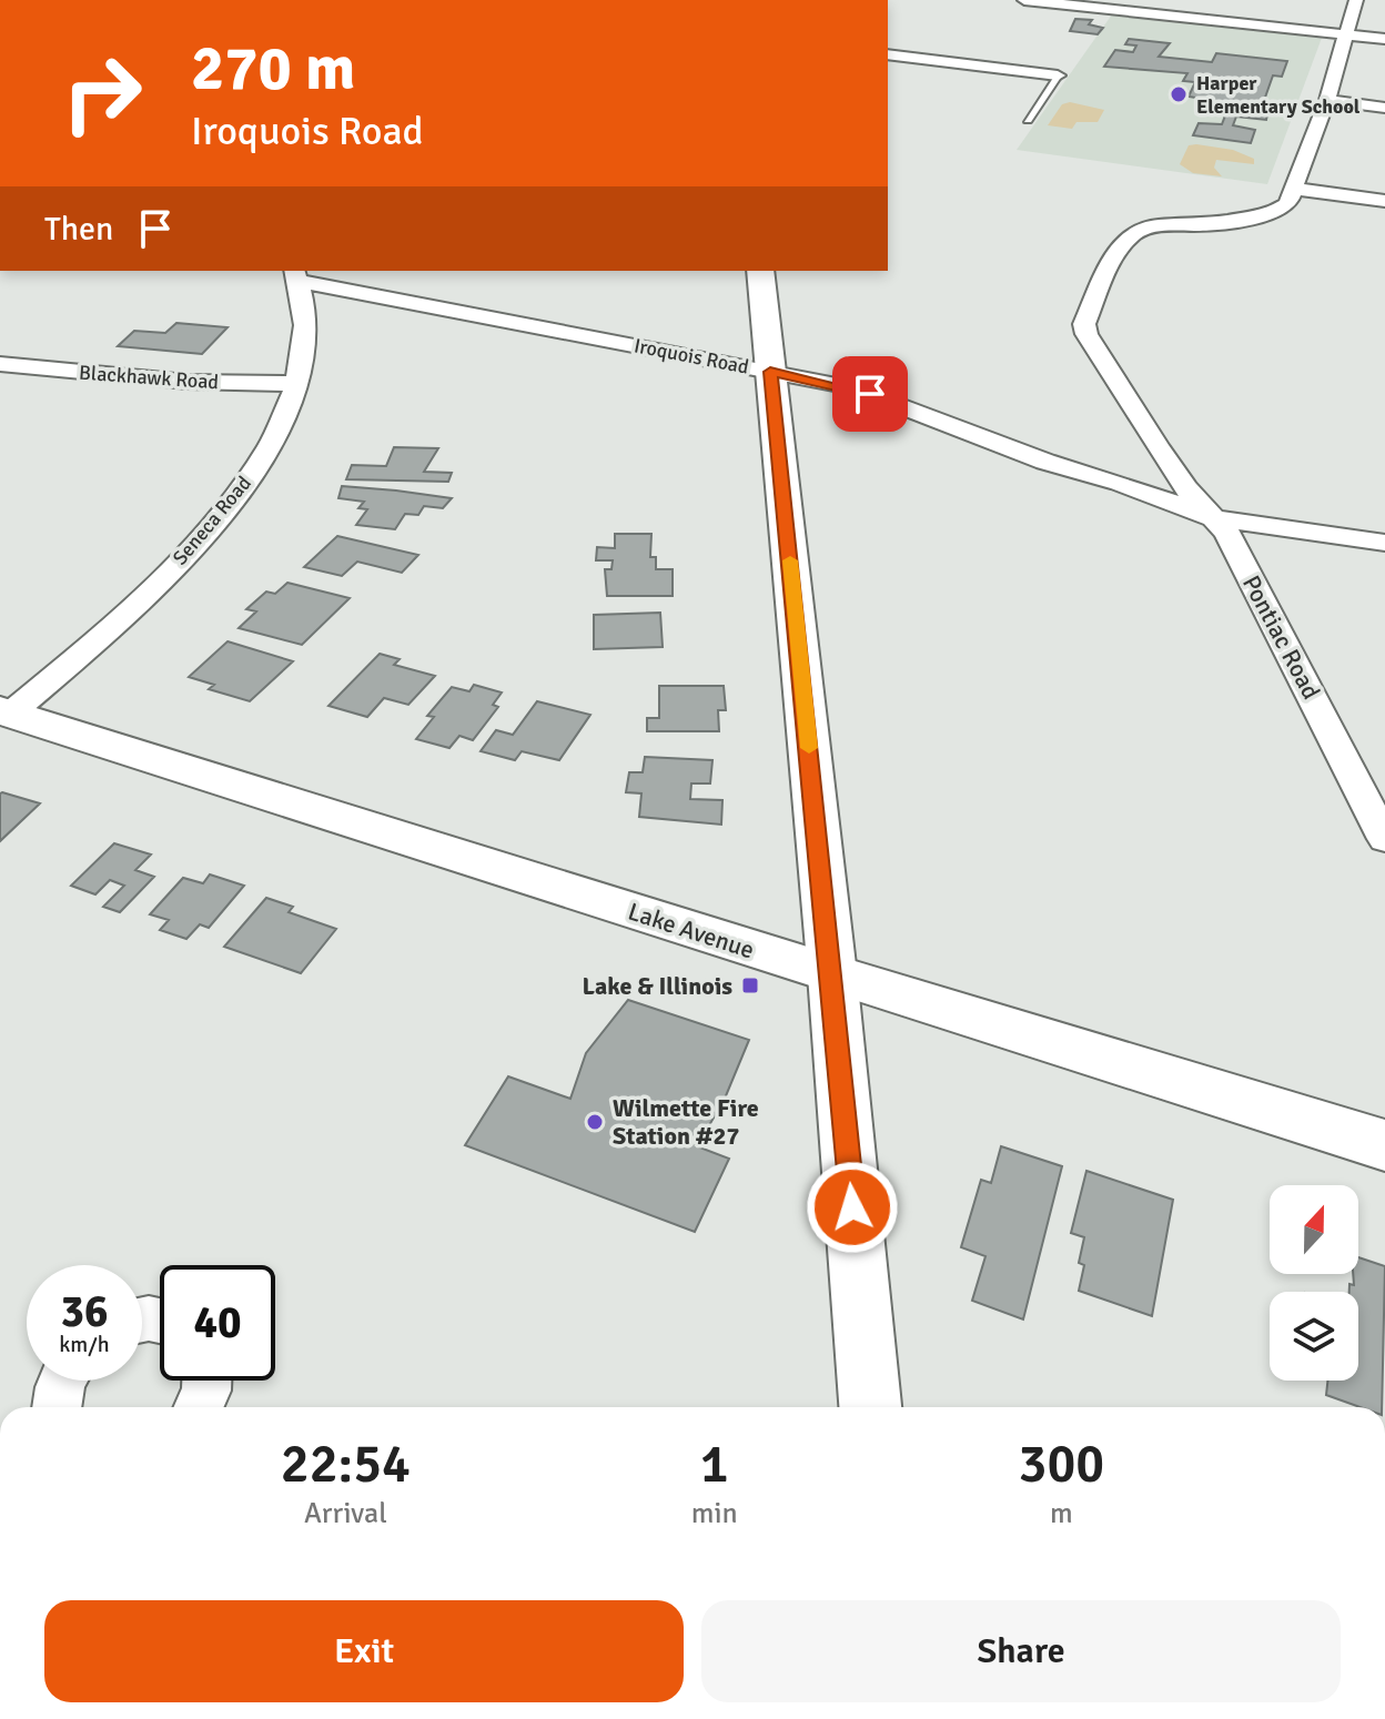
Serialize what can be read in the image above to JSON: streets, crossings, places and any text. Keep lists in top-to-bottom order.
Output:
{
  "streets": {
    "main road": ["Lake Avenue"],
    "street": [
      "Iroquois Road",
      "Blackhawk Road",
      "Seneca Road",
      "Pontiac Road"
    ]
  },
  "crossings": [
    ["Iroquois Road", "Seneca Road"],
    ["Iroquois Road", "Pontiac Road"],
    ["Blackhawk Road", "Seneca Road"],
    ["Seneca Road", "Lake Avenue"]
  ],
  "places": {
    "other": ["Harper Elementary School", "Wilmette Fire Station #27"],
    "transit": ["Lake & Illinois"]
  },
  "north": "top",
  "page": {
    "turn": ["270 m", "Iroquois Road"],
    "then": "Then",
    "speed": "36 km/h",
    "limit": "40",
    "eta": [
      "22:54",
      "Arrival",
      "1",
      "min",
      "300",
      "m"
    ],
    "buttons": ["Exit", "Share"]
  }
}
